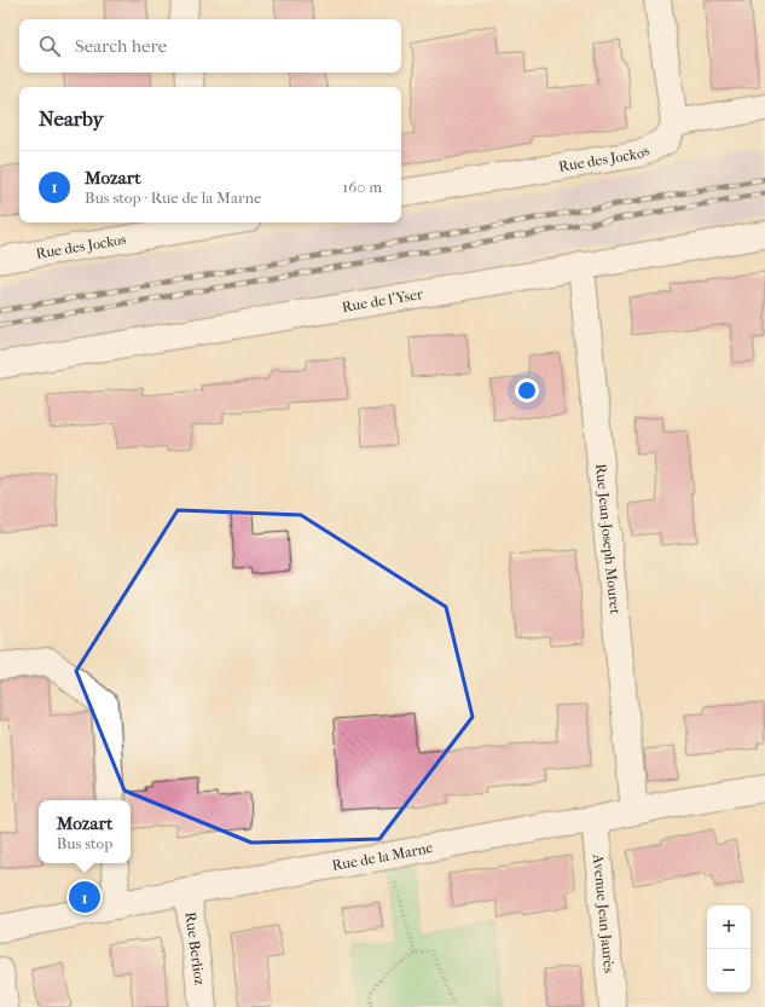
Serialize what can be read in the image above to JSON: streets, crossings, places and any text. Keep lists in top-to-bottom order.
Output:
{
  "streets": {
    "street": [
      "Rue des Jockos",
      "Rue de l'Yser",
      "Rue Jean-Joseph Mouret",
      "Rue de la Marne",
      "Avenue Jean Jaurès",
      "Rue Berlioz"
    ]
  },
  "crossings": [
    ["Rue de l'Yser", "Rue Jean-Joseph Mouret"],
    ["Rue Jean-Joseph Mouret", "Rue de la Marne"],
    ["Rue de la Marne", "Avenue Jean Jaurès"],
    ["Rue de la Marne", "Rue Berlioz"]
  ],
  "page": {
    "search": "Search here",
    "heading": "Nearby",
    "list": [
      {
        "mark": "1",
        "name": "Mozart",
        "note": "Bus stop · Rue de la Marne",
        "value": "160 m"
      }
    ],
    "popup": ["Mozart", "Bus stop"],
    "pins": "1",
    "map_buttons": ["+", "−"]
  }
}
